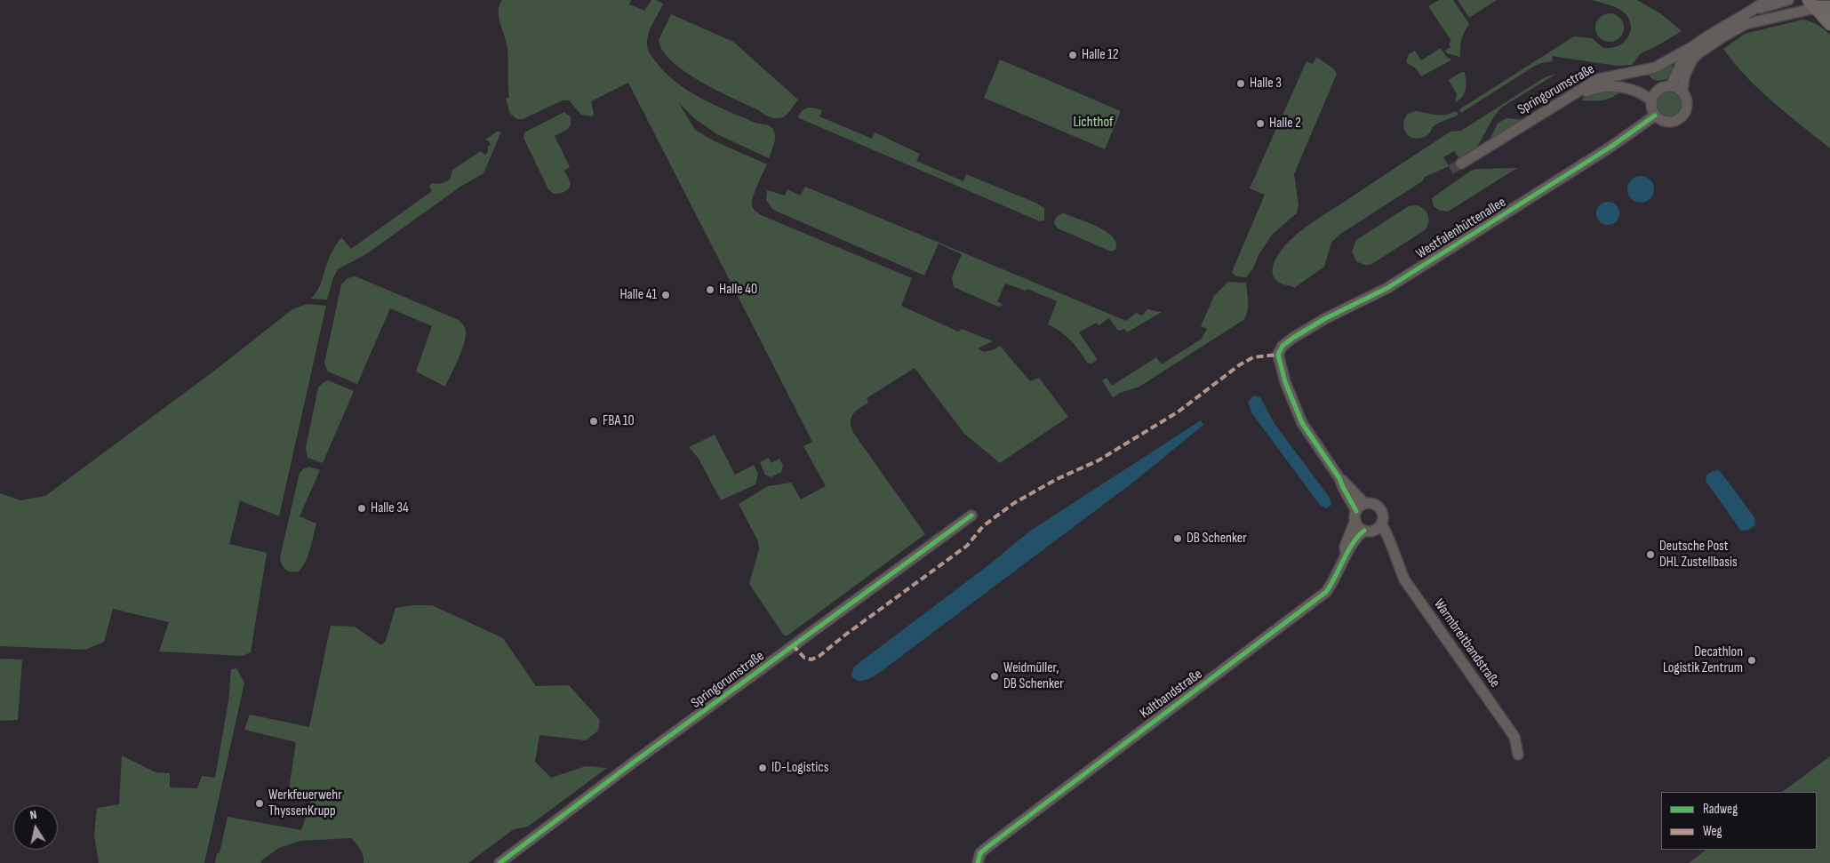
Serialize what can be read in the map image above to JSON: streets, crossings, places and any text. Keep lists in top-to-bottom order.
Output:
{
  "streets": {
    "street": [
      "Springorumstraße",
      "Westfalenhüttenallee",
      "Warmbreitbandstraße",
      "Kaltbandstraße"
    ]
  },
  "crossings": [
    ["Springorumstraße", "Westfalenhüttenallee"],
    ["Warmbreitbandstraße", "Kaltbandstraße"]
  ],
  "parks": ["Lichthof"],
  "places": [
    "Halle 12",
    "Halle 3",
    "Halle 2",
    "Halle 40",
    "Halle 41",
    "FBA 10",
    "Halle 34",
    "DB Schenker",
    "Deutsche Post DHL Zustellbasis",
    "Decathlon Logistik Zentrum",
    "Weidmüller, DB Schenker",
    "ID-Logistics",
    "Werkfeuerwehr ThyssenKrupp"
  ],
  "legend": ["Radweg", "Weg"],
  "north": "top"
}
